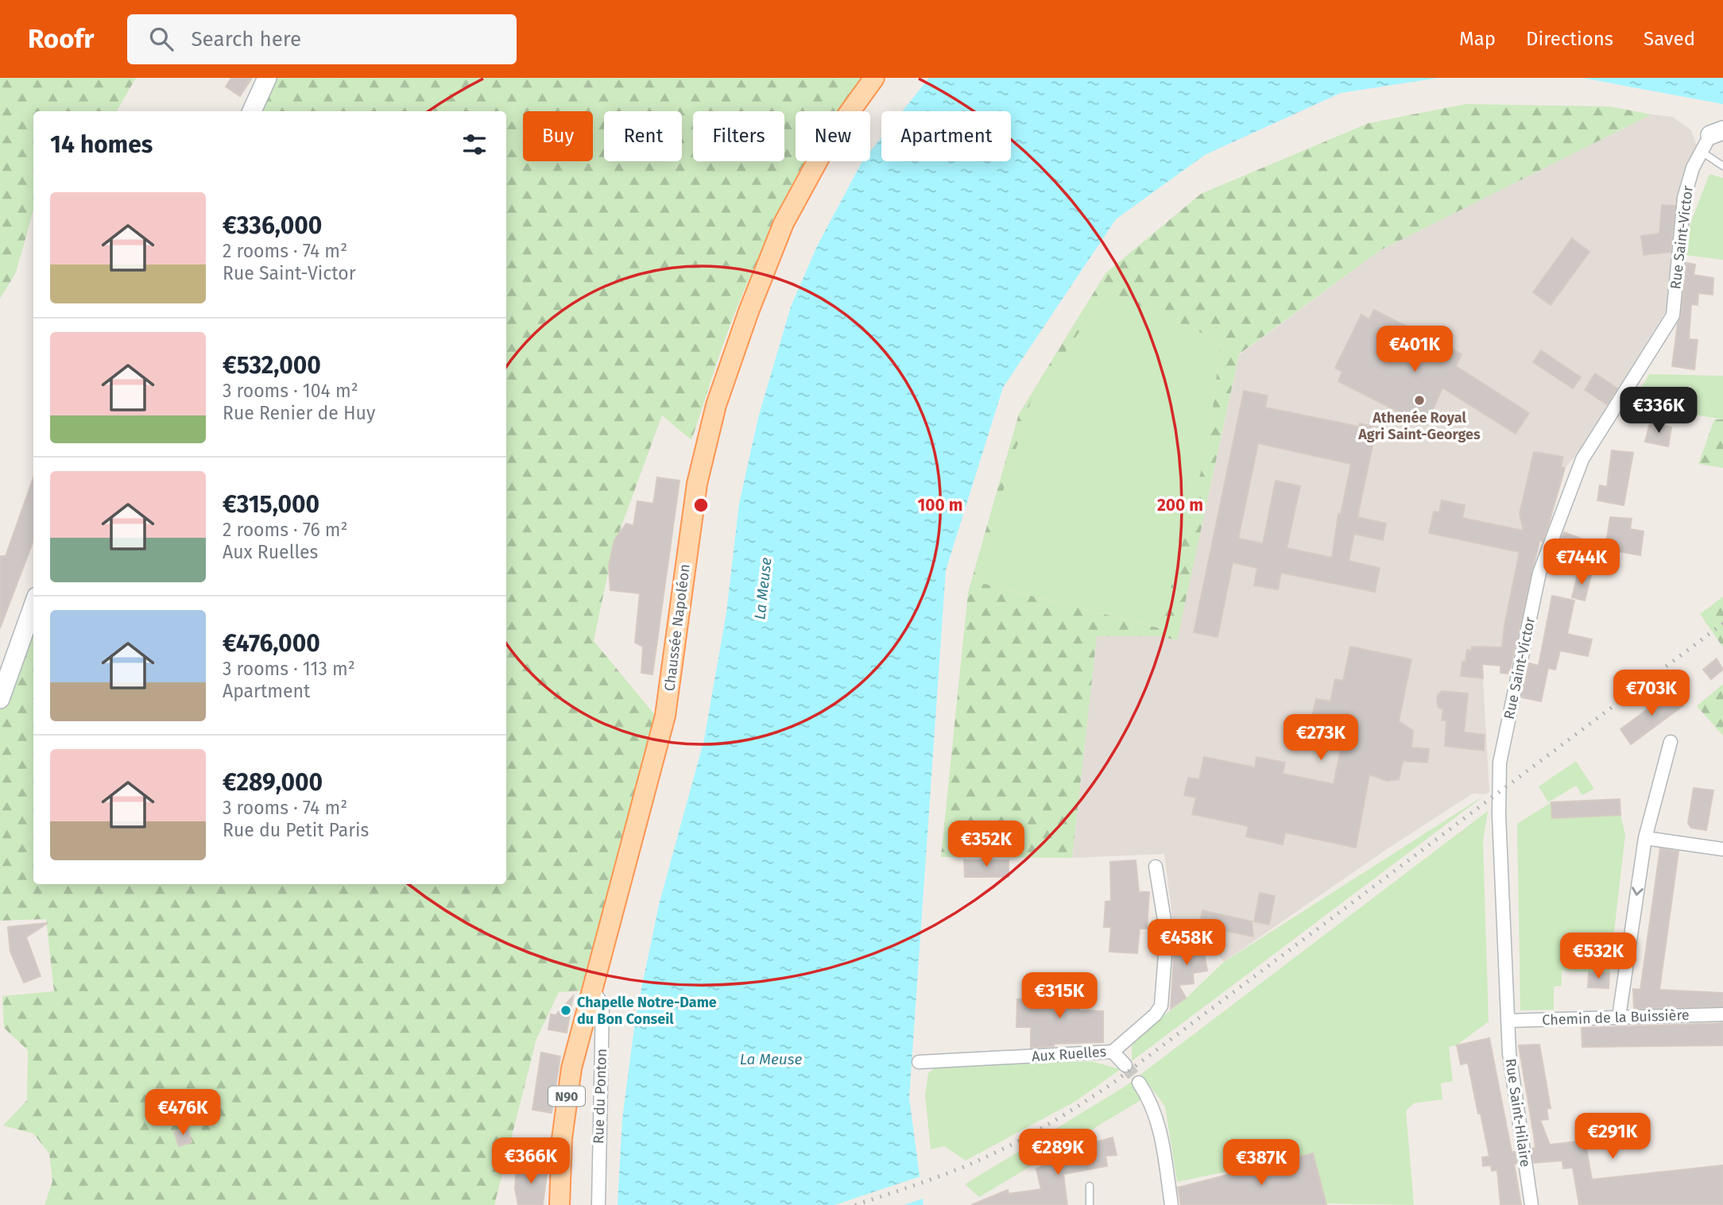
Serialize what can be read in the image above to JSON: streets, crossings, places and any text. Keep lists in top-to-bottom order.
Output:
{
  "streets": {
    "main road": ["Chaussée Napoléon", "N90"],
    "street": [
      "Rue Saint-Victor",
      "Chemin de la Buissière",
      "Aux Ruelles",
      "Rue du Ponton",
      "Rue Saint-Hilaire"
    ]
  },
  "crossings": [
    ["Rue Saint-Victor", "Chemin de la Buissière"],
    ["Rue Saint-Victor", "Rue Saint-Hilaire"],
    ["Chaussée Napoléon", "Rue du Ponton"],
    ["Chemin de la Buissière", "Rue Saint-Hilaire"]
  ],
  "water": ["La Meuse"],
  "places": ["Athenée Royal Agri Saint-Georges", "Chapelle Notre-Dame du Bon Conseil"],
  "page": {
    "header": "Roofr",
    "search": "Search here",
    "nav": ["Map", "Directions", "Saved"],
    "chip": [
      "Buy",
      "Rent",
      "Filters",
      "New",
      "Apartment"
    ],
    "heading": "14 homes",
    "list": [
      {
        "name": "€336,000",
        "note": "2 rooms · 74 m² · Rue Saint-Victor"
      },
      {
        "name": "€532,000",
        "note": "3 rooms · 104 m² · Rue Renier de Huy"
      },
      {
        "name": "€315,000",
        "note": "2 rooms · 76 m² · Aux Ruelles"
      },
      {
        "name": "€476,000",
        "note": "3 rooms · 113 m² · Apartment"
      },
      {
        "name": "€289,000",
        "note": "3 rooms · 74 m² · Rue du Petit Paris"
      }
    ],
    "price": [
      "€401K",
      "€336K",
      "€744K",
      "€703K",
      "€273K",
      "€352K",
      "€458K",
      "€532K",
      "€315K",
      "€476K",
      "€291K",
      "€289K",
      "€366K",
      "€387K"
    ]
  },
  "rings": ["100 m", "200 m"]
}
